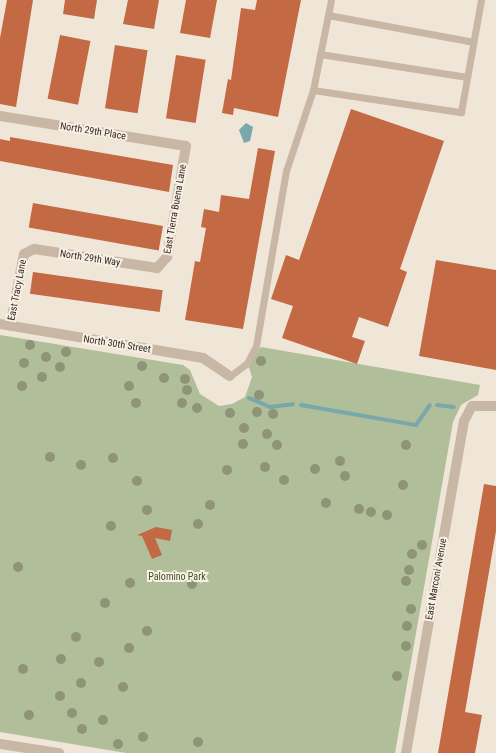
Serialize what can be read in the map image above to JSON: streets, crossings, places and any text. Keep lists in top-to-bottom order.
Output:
{
  "streets": {
    "street": [
      "North 29th Place",
      "East Tierra Buena Lane",
      "North 29th Way",
      "East Tracy Lane",
      "North 30th Street",
      "East Marconi Avenue"
    ]
  },
  "crossings": [
    ["North 29th Place", "East Tierra Buena Lane"],
    ["East Tierra Buena Lane", "North 29th Way"],
    ["North 29th Way", "East Tracy Lane"],
    ["East Tracy Lane", "North 30th Street"]
  ],
  "parks": ["Palomino Park"]
}
